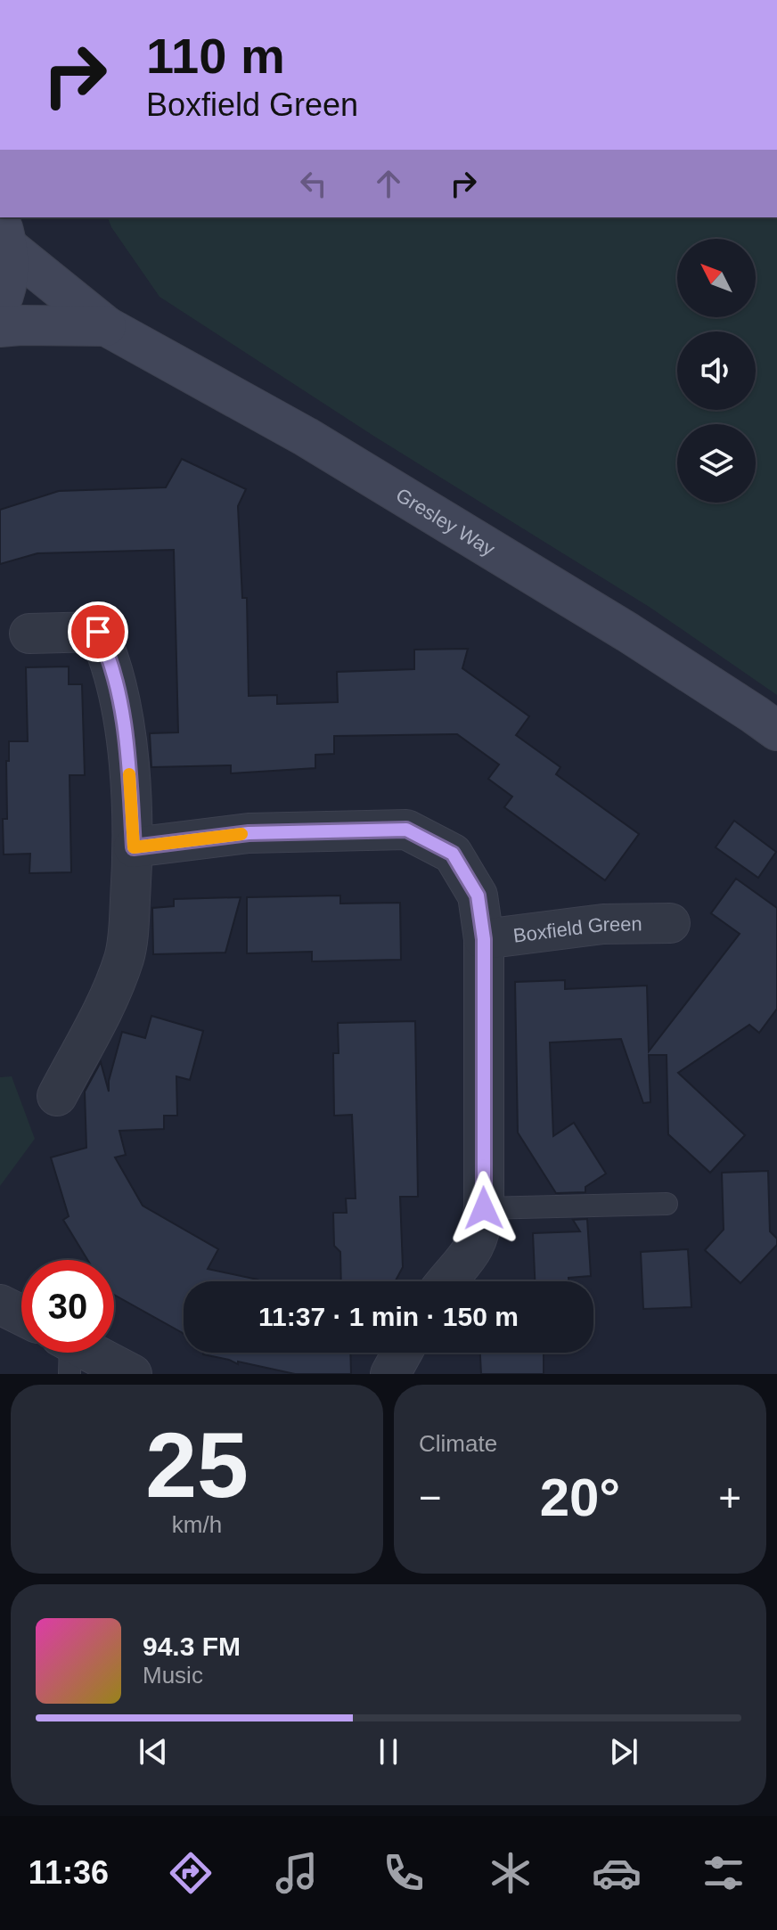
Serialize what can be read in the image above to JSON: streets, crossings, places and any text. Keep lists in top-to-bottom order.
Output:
{
  "streets": {
    "street": ["Gresley Way", "Boxfield Green"]
  },
  "north": "top left",
  "page": {
    "turn": ["110 m", "Boxfield Green"],
    "limit": "30",
    "trip": "11:37 · 1 min · 150 m",
    "tile": [
      ["25", "km/h"],
      "Climate"
    ],
    "heat": ["−", "20°", "+"],
    "song": ["94.3 FM", "Music"],
    "tabs": "11:36"
  }
}
